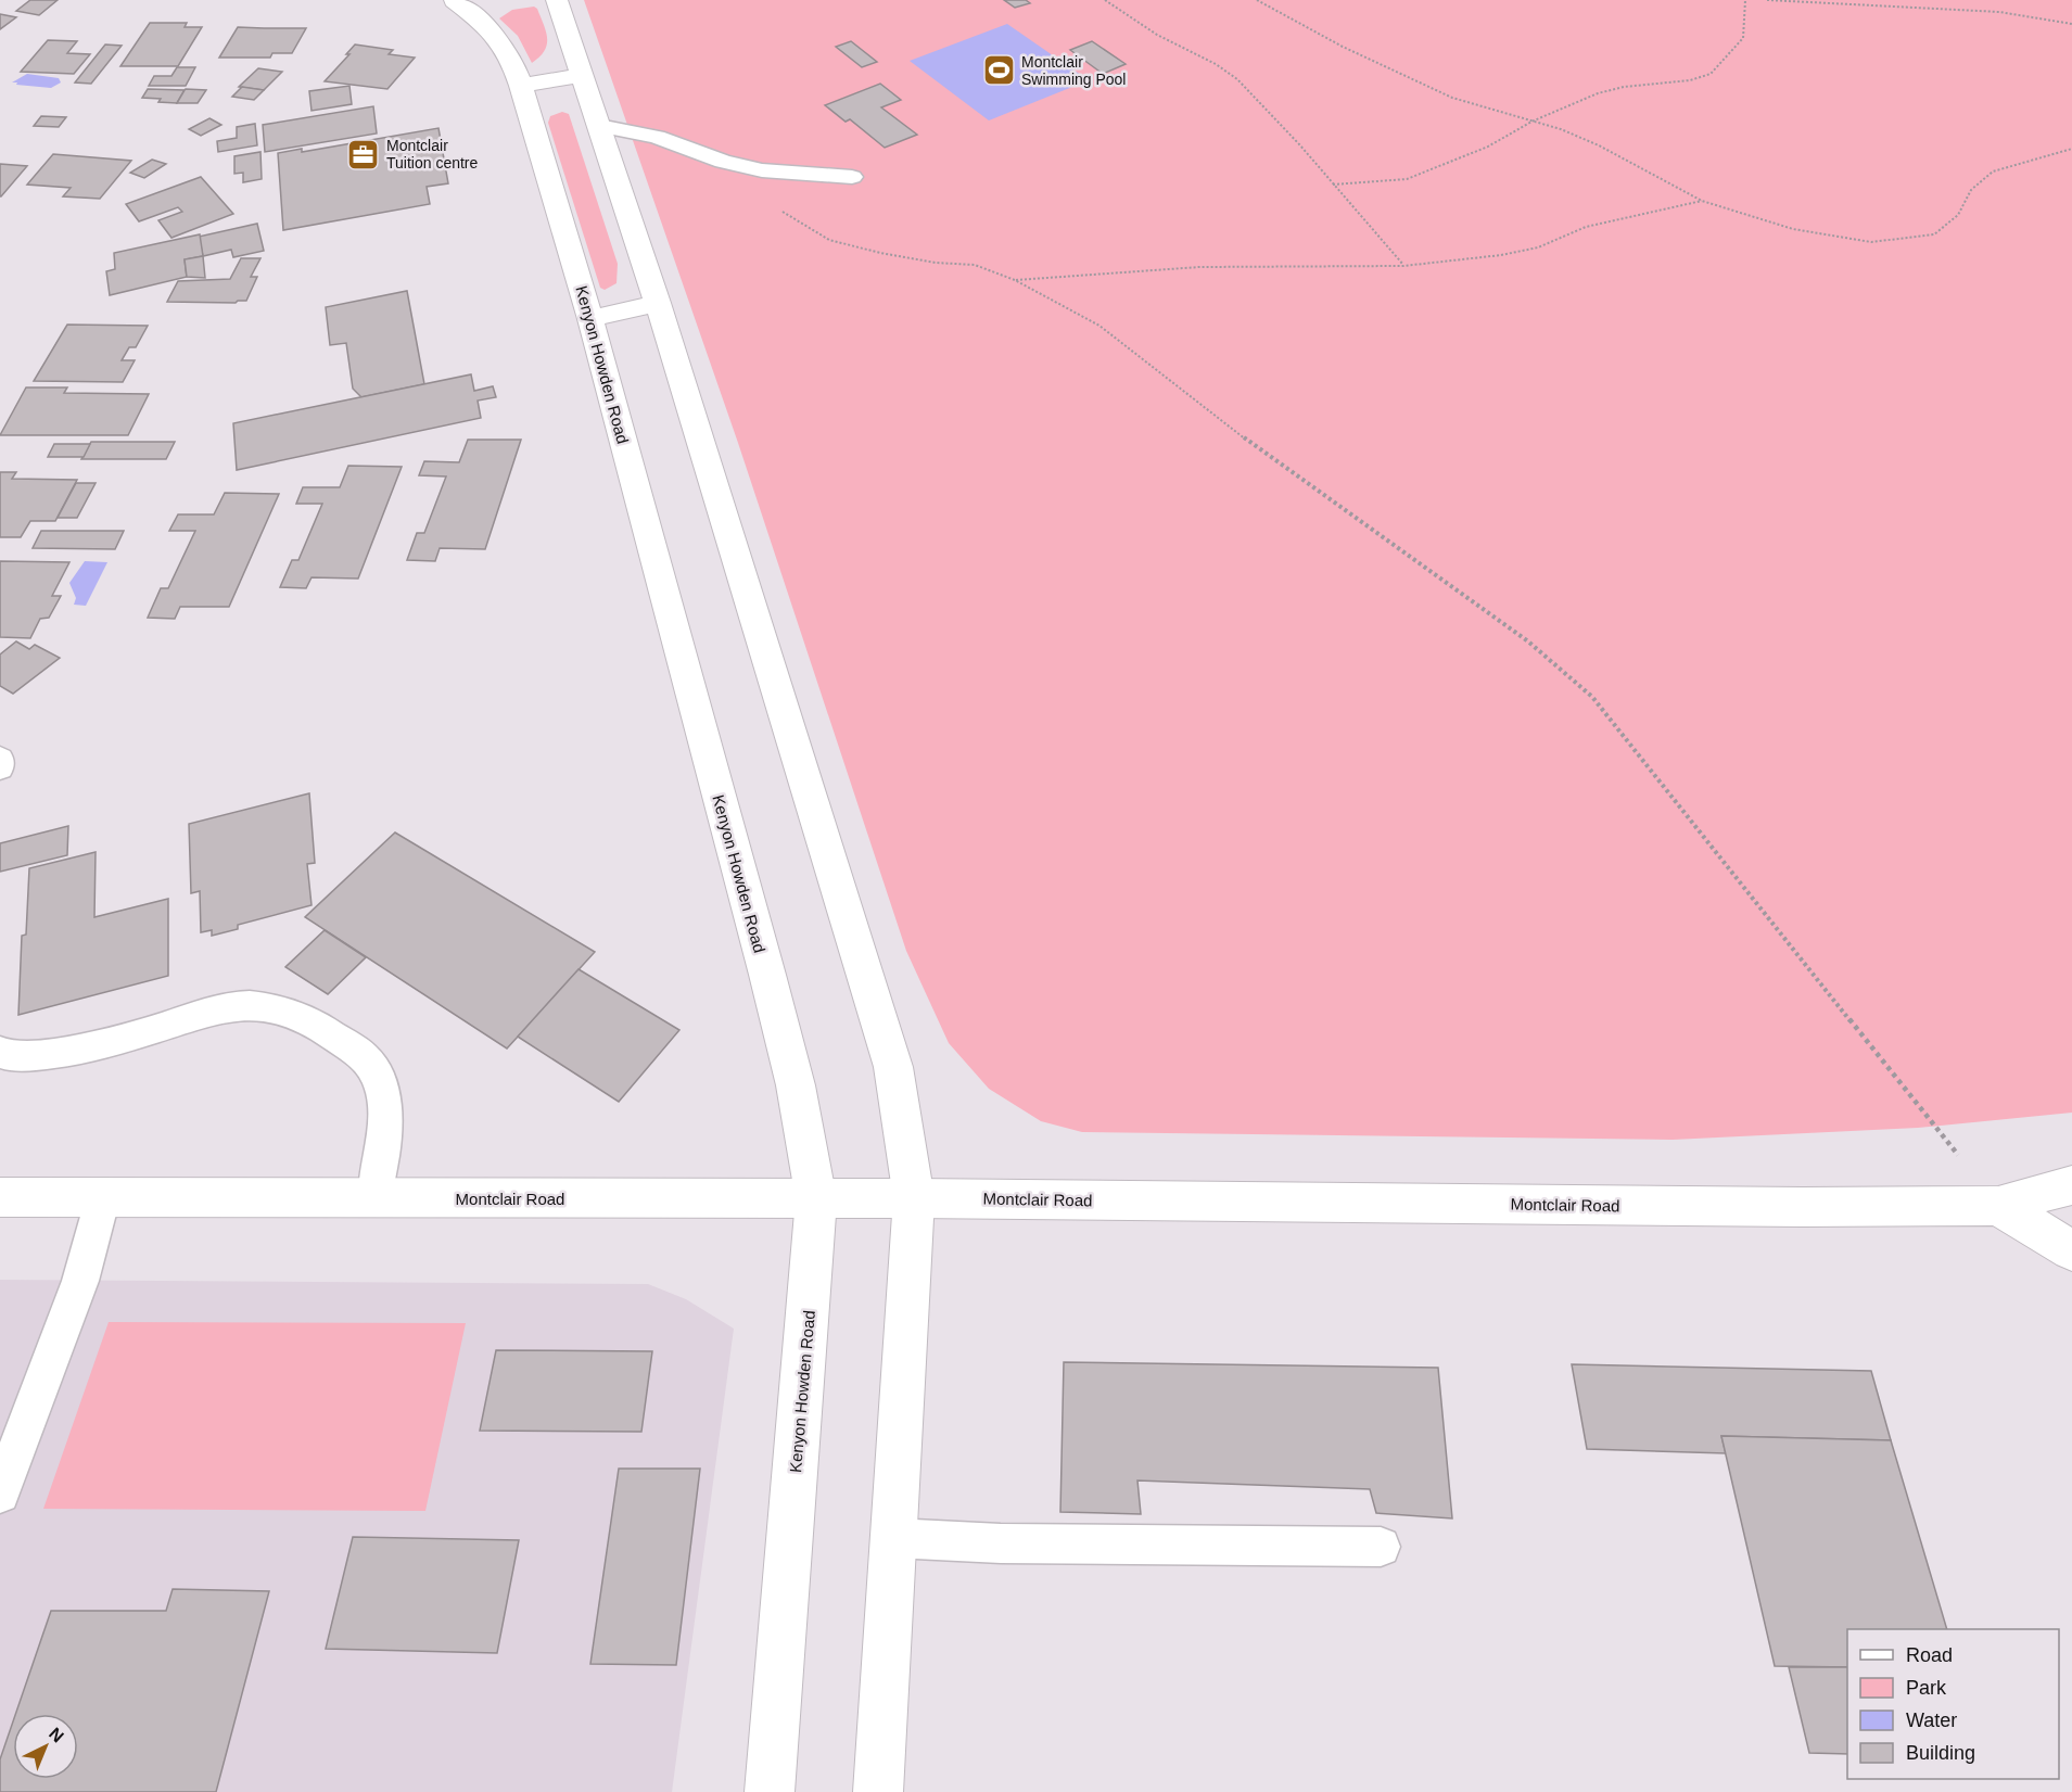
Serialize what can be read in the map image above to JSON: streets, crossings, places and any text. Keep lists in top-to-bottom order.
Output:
{
  "streets": {
    "street": ["Kenyon Howden Road", "Montclair Road"]
  },
  "crossings": [
    ["Kenyon Howden Road", "Montclair Road"]
  ],
  "places": {
    "sports": ["Montclair Swimming Pool"],
    "office": ["Montclair Tuition centre"]
  },
  "legend": [
    "Road",
    "Park",
    "Water",
    "Building"
  ],
  "north": "top right"
}
